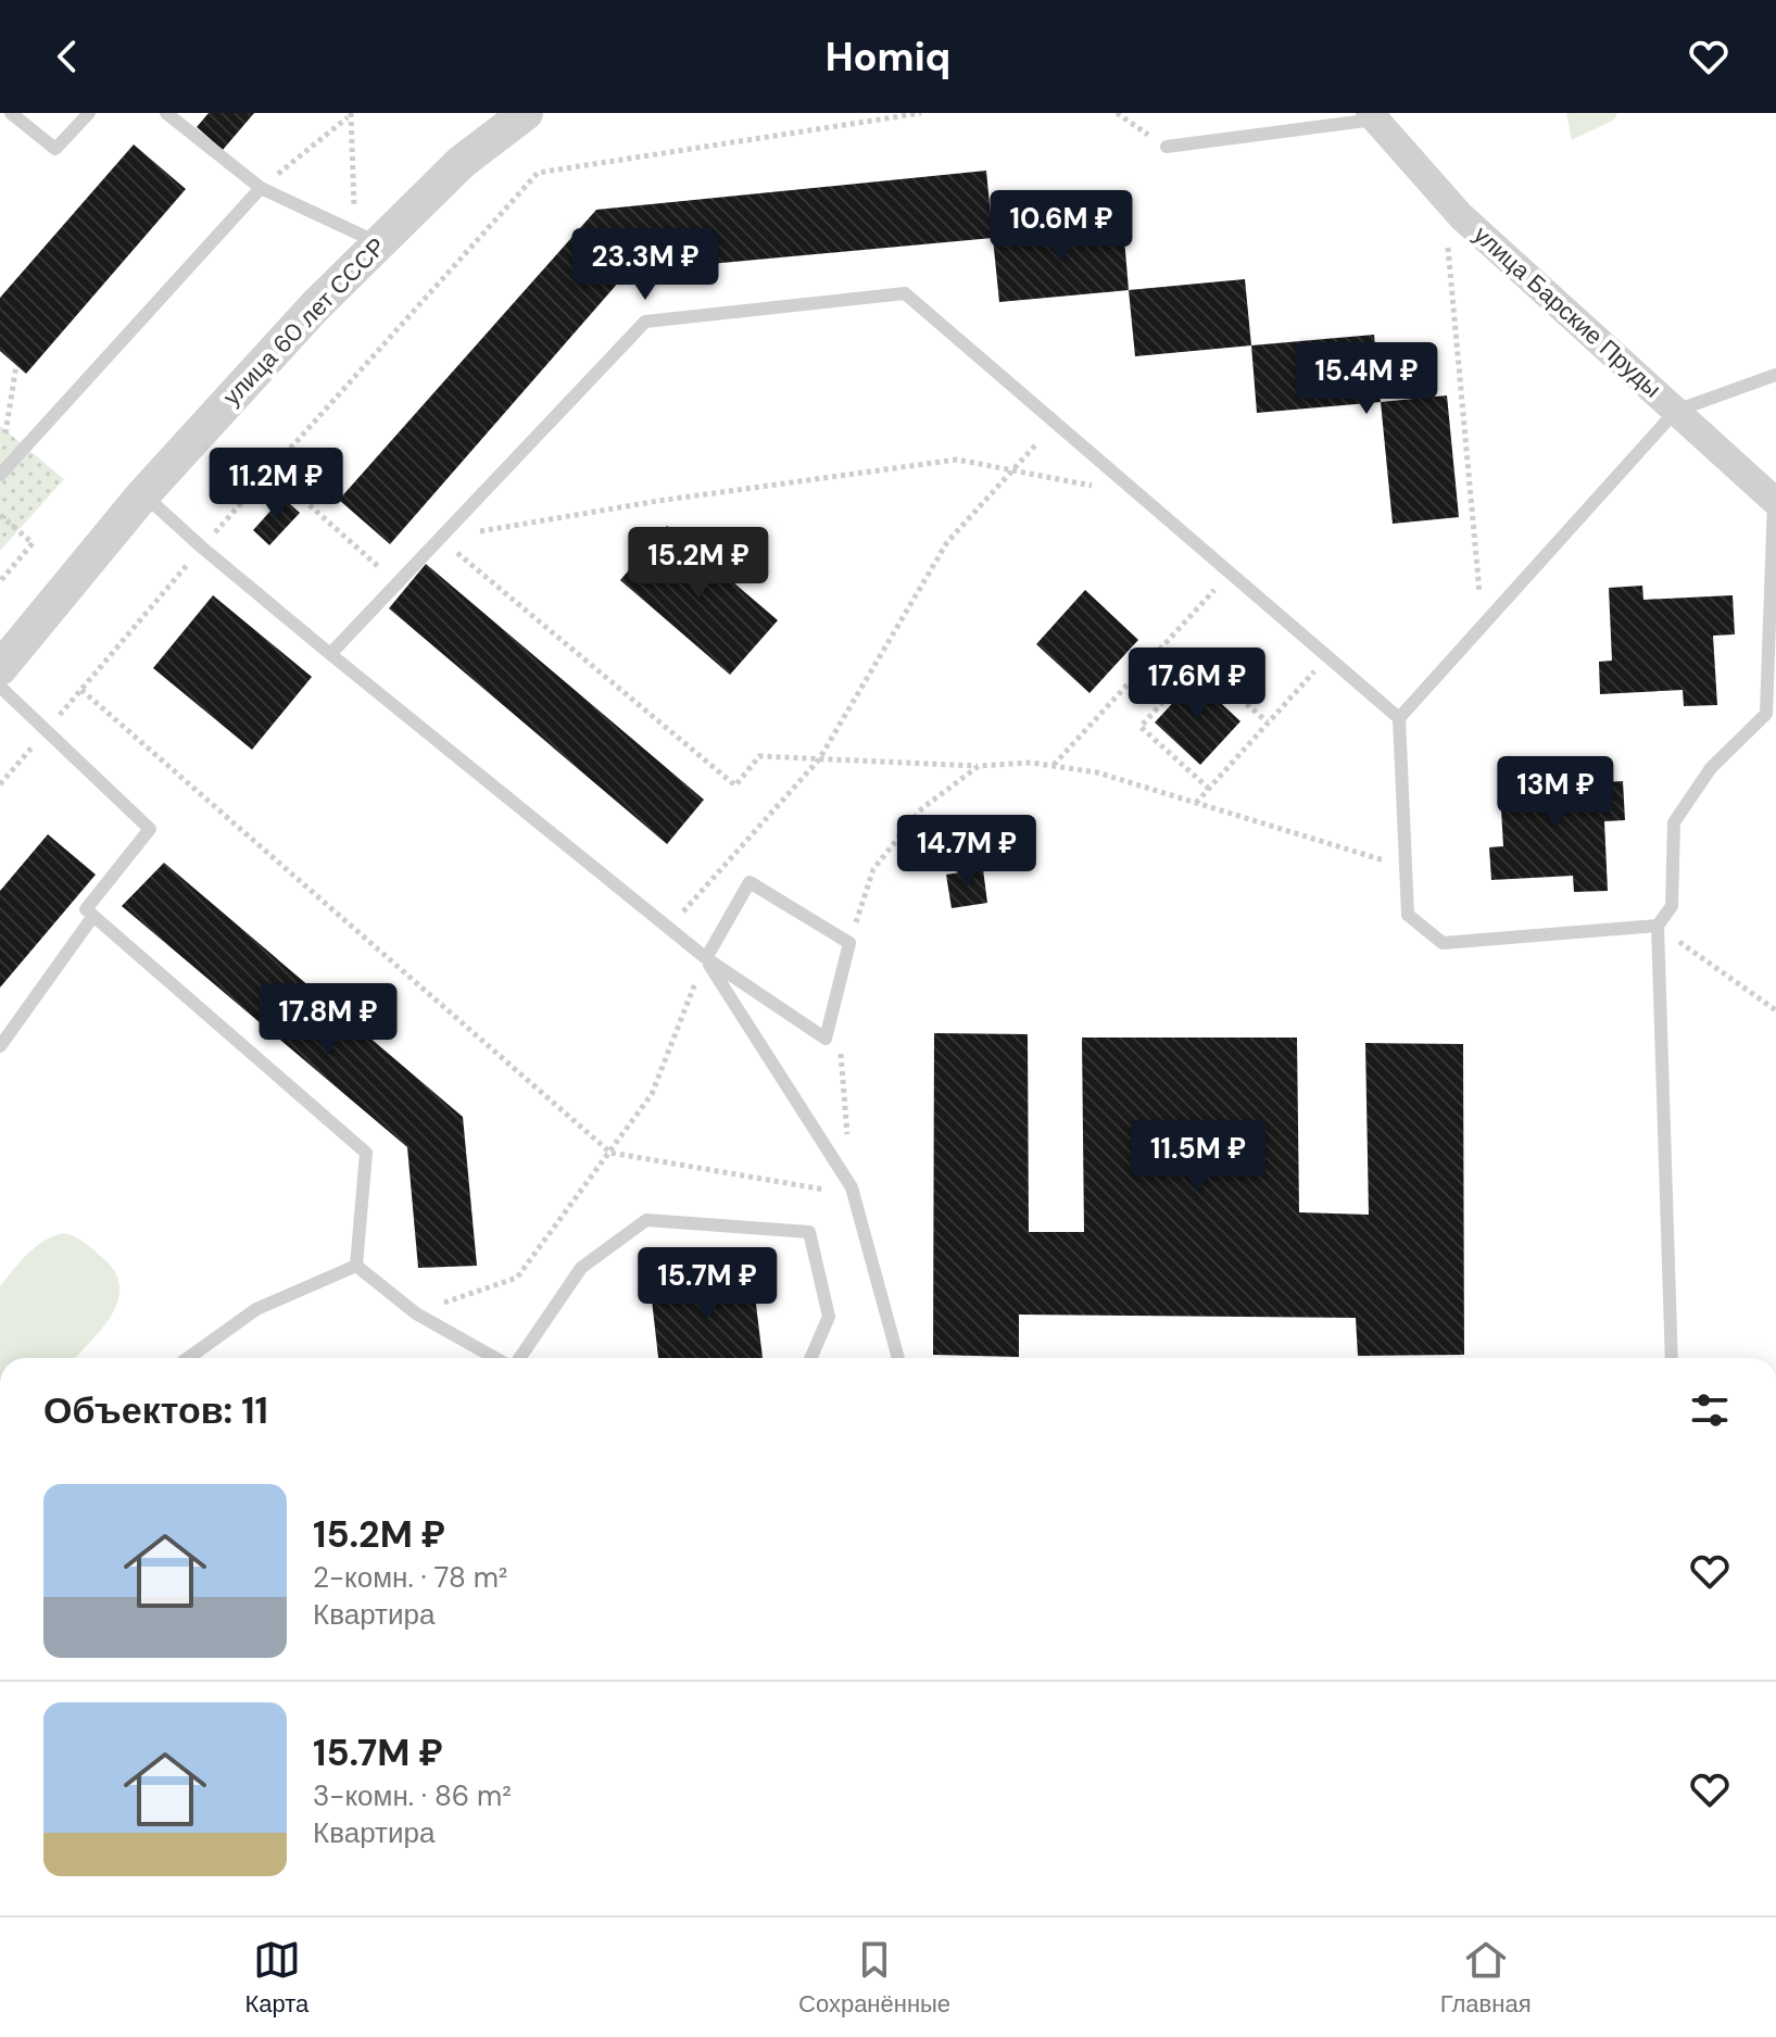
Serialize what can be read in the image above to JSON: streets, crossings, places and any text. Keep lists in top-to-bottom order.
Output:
{
  "streets": {
    "street": ["улица Барские Пруды", "улица 60 лет СССР"]
  },
  "page": {
    "header": "Homiq",
    "price": [
      "10.6M ₽",
      "23.3M ₽",
      "15.4M ₽",
      "11.2M ₽",
      "15.2M ₽",
      "17.6M ₽",
      "13M ₽",
      "14.7M ₽",
      "17.8M ₽",
      "11.5M ₽",
      "15.7M ₽"
    ],
    "heading": "Объектов: 11",
    "list": [
      {
        "name": "15.2M ₽",
        "note": "2-комн. · 78 m² · Квартира"
      },
      {
        "name": "15.7M ₽",
        "note": "3-комн. · 86 m² · Квартира"
      }
    ],
    "tabs": ["Карта", "Сохранённые", "Главная"]
  }
}
